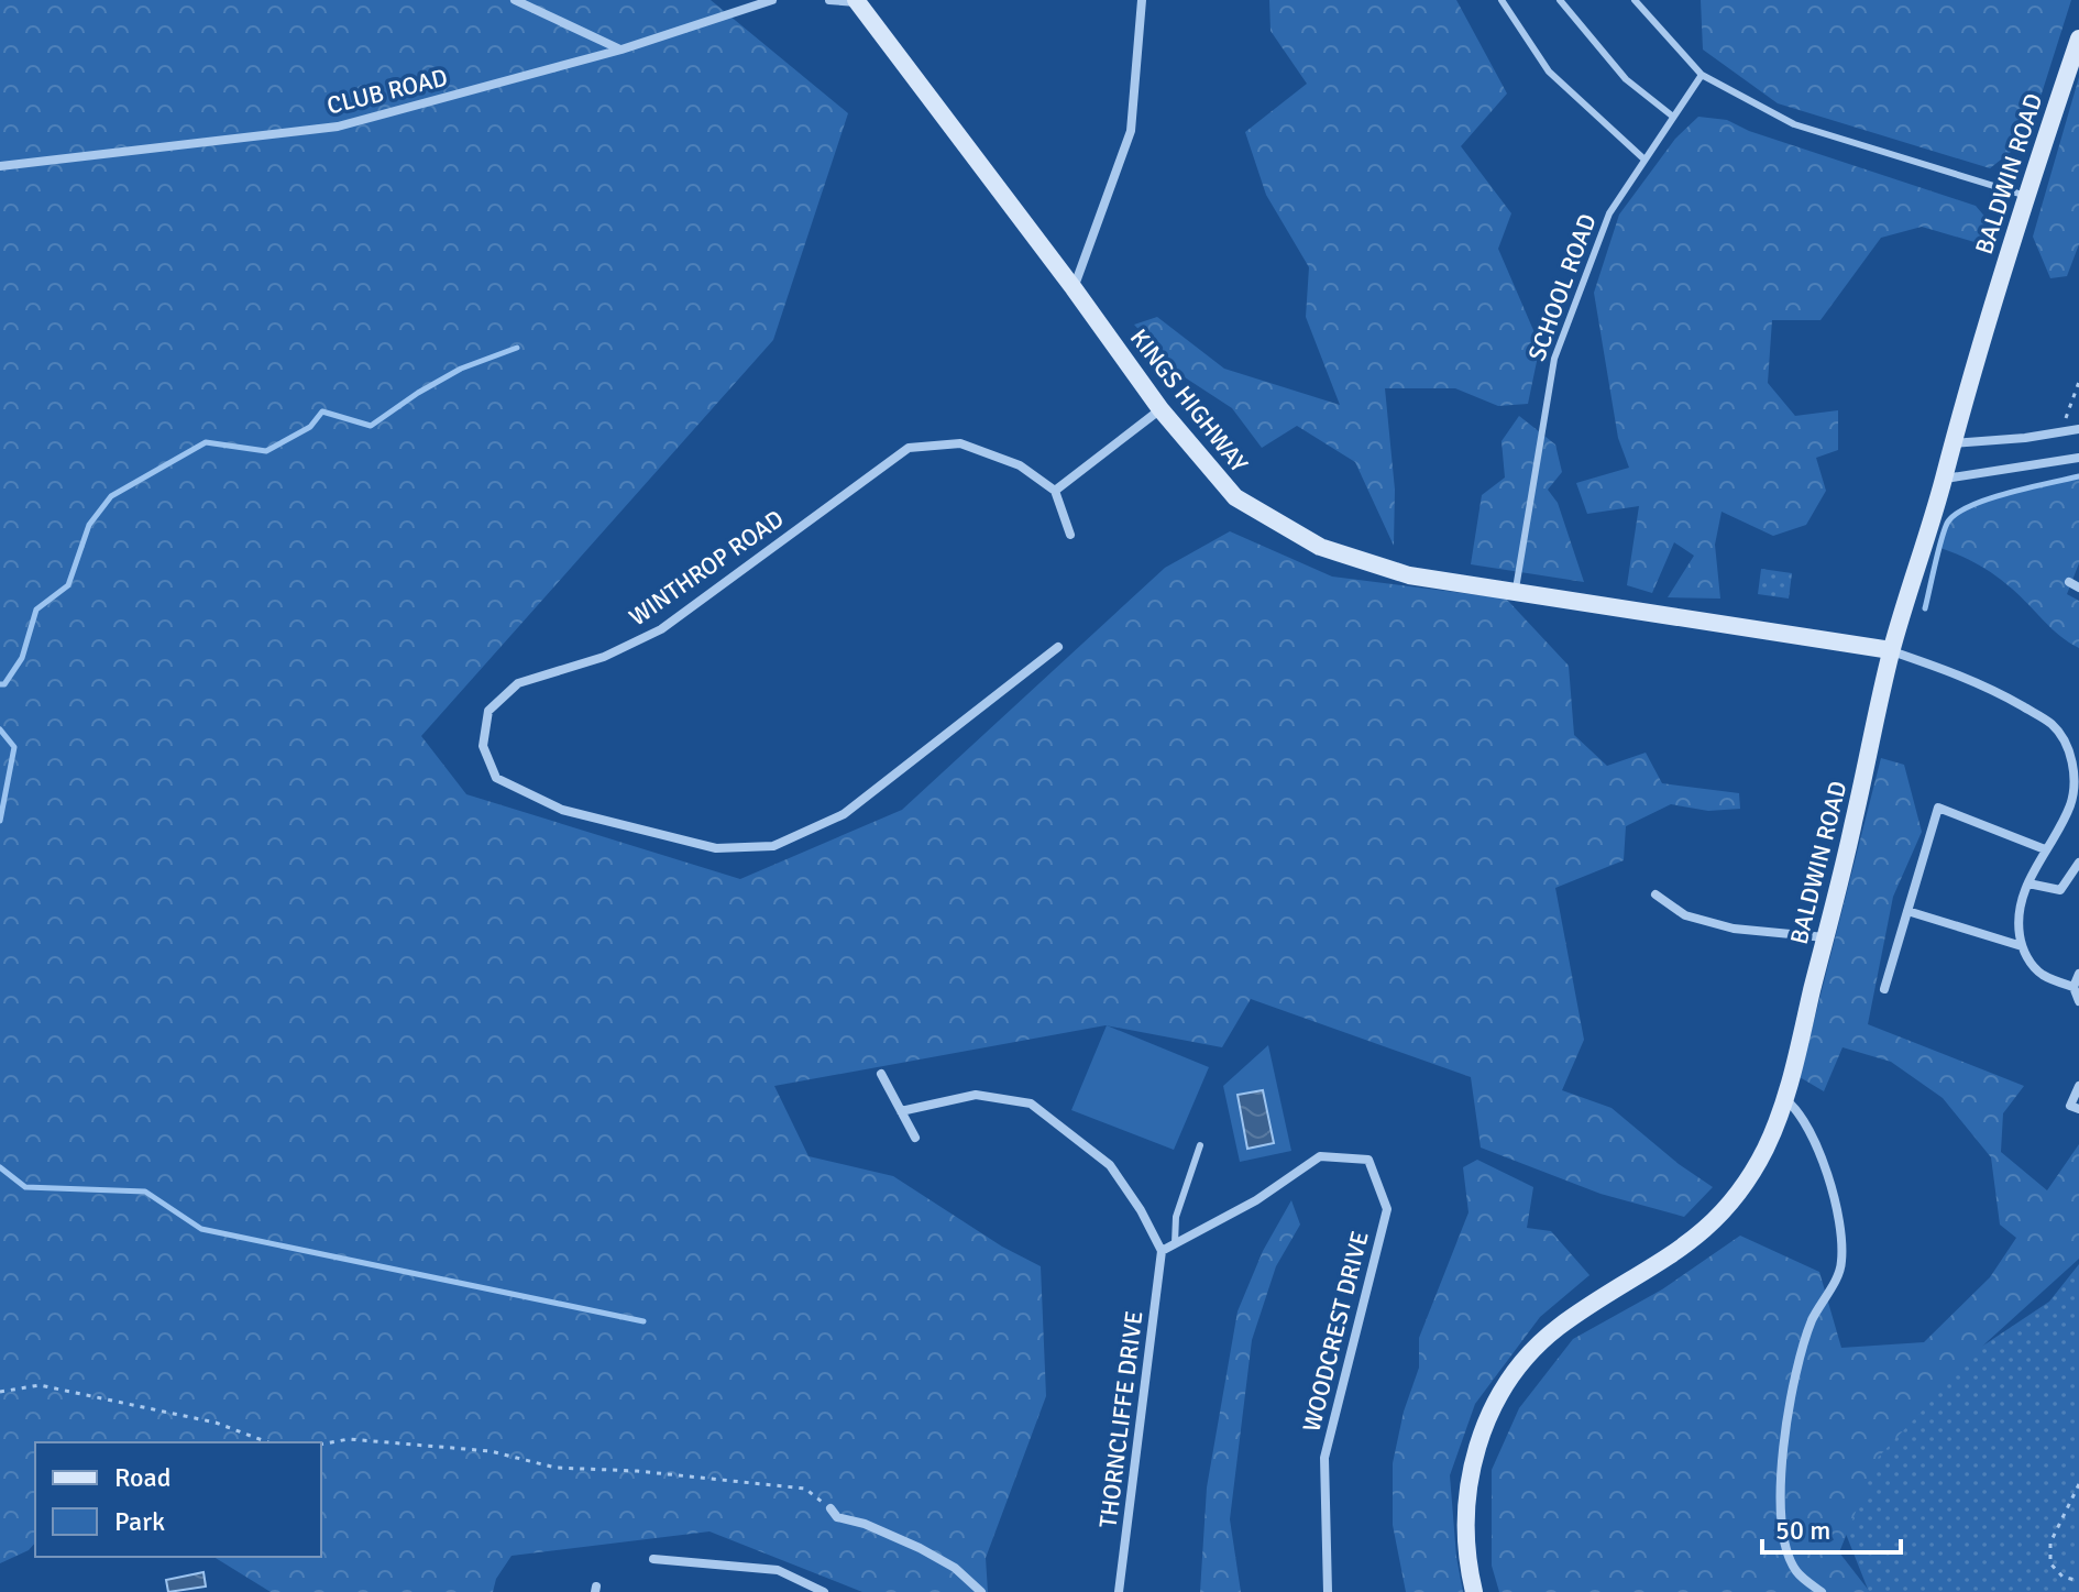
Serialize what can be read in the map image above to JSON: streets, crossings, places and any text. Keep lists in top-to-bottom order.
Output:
{
  "streets": {
    "street": [
      "CLUB ROAD",
      "BALDWIN ROAD",
      "KINGS HIGHWAY",
      "WINTHROP ROAD",
      "WOODCREST DRIVE",
      "THORNCLIFFE DRIVE"
    ],
    "lane": ["SCHOOL ROAD"]
  },
  "crossings": [
    ["BALDWIN ROAD", "KINGS HIGHWAY"],
    ["SCHOOL ROAD", "KINGS HIGHWAY"],
    ["WOODCREST DRIVE", "THORNCLIFFE DRIVE"]
  ],
  "legend": ["Road", "Park"],
  "scale_bar": "50 m"
}
